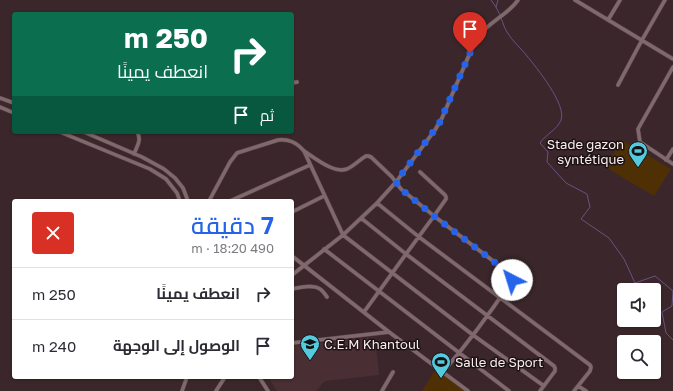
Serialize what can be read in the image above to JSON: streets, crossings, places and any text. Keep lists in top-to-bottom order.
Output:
{
  "places": {
    "sports": ["Stade gazon syntétique", "Salle de Sport"],
    "school or university": ["C.E.M Khantoul"]
  },
  "page": {
    "turn": ["250 m", "انعطف يمينًا"],
    "then": "ثم",
    "heading": ["7 دقيقة", "490 m · 18:20"],
    "list": [
      {
        "name": "انعطف يمينًا",
        "value": "250 m"
      },
      {
        "name": "الوصول إلى الوجهة",
        "value": "240 m"
      }
    ]
  }
}
